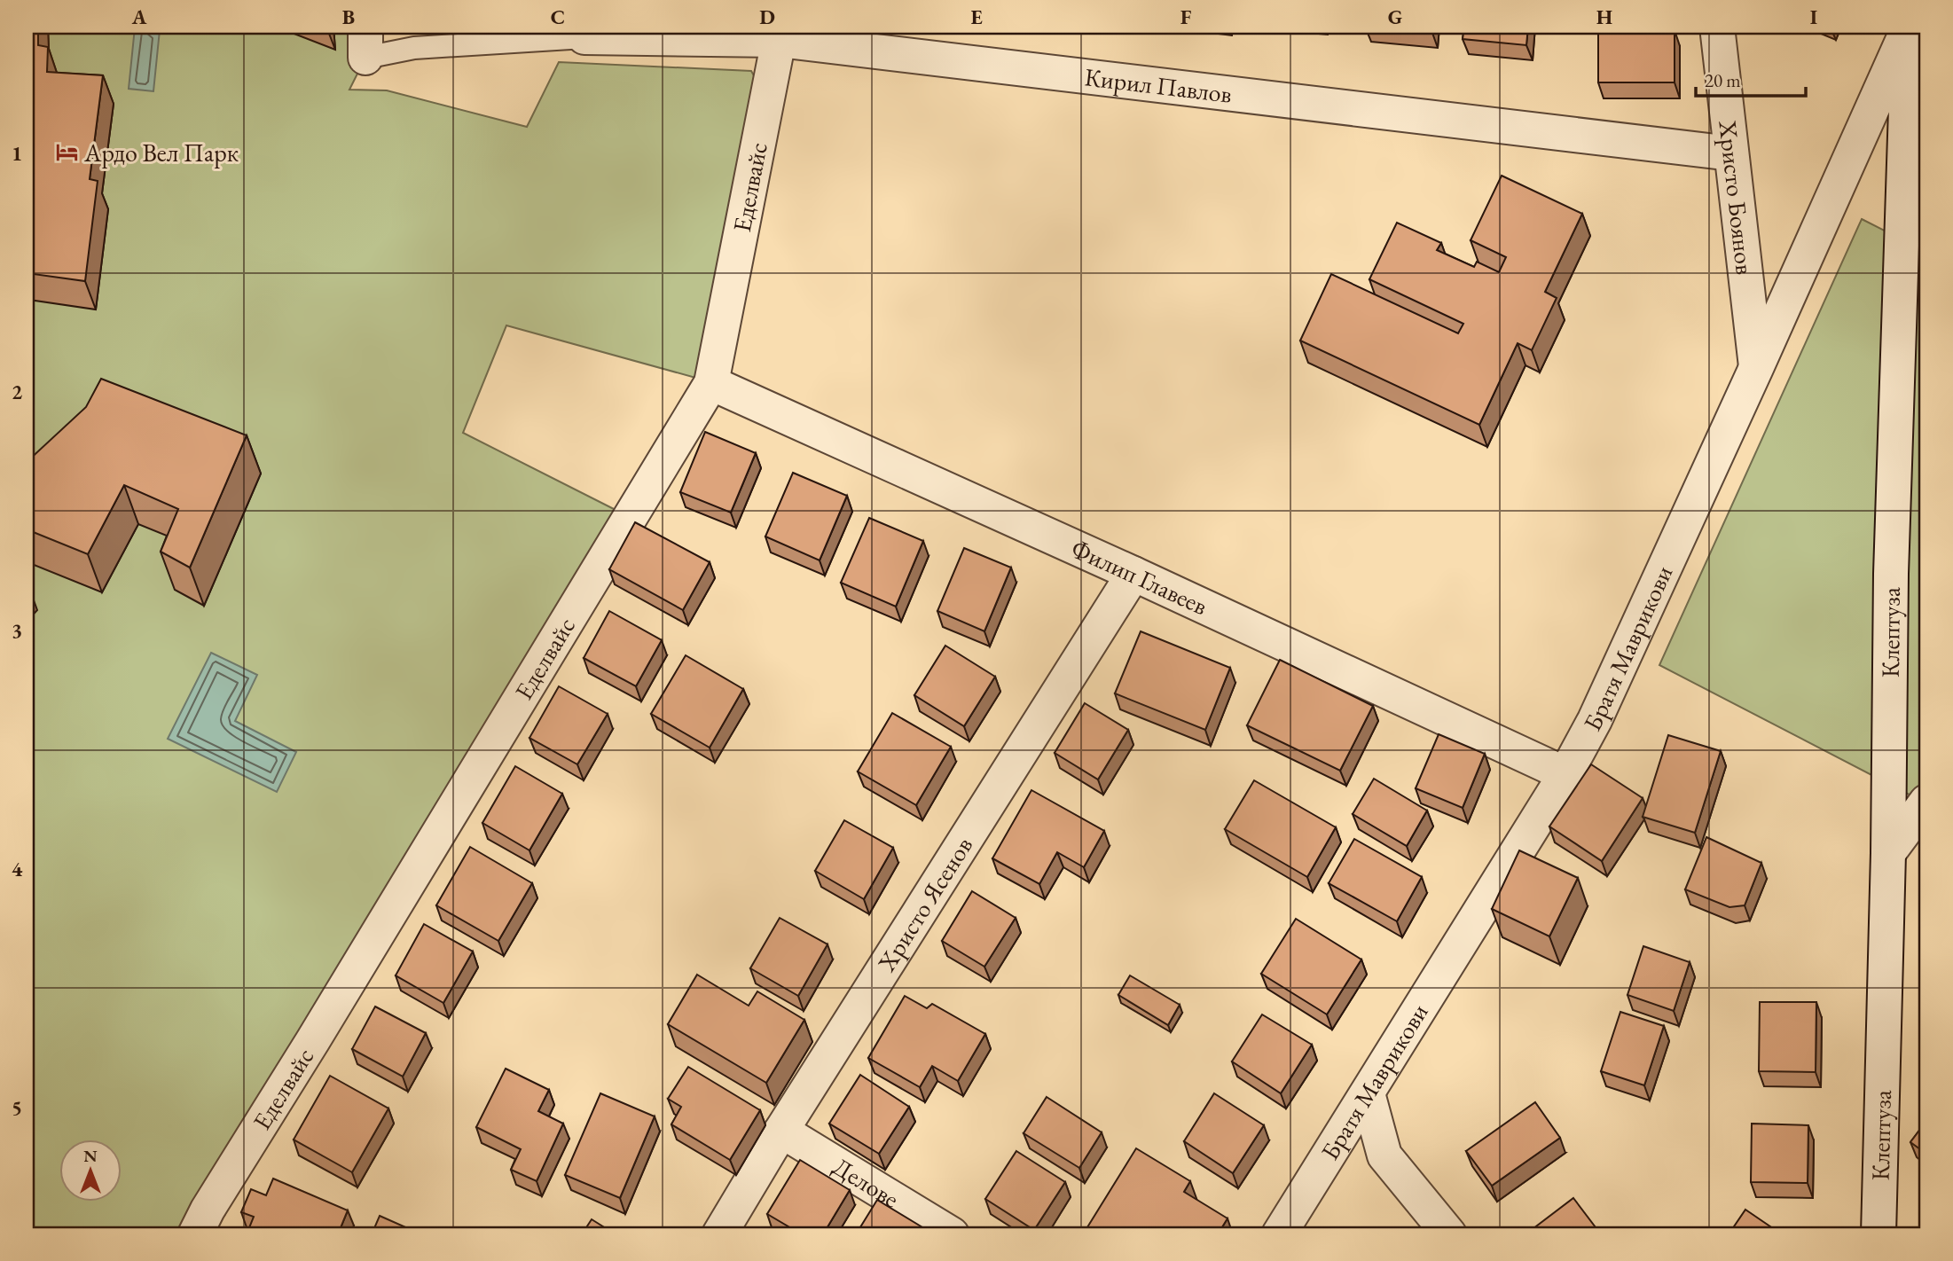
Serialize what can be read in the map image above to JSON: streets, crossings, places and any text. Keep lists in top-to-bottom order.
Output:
{
  "streets": {
    "street": [
      "Кирил Павлов",
      "Еделвайс",
      "Христо Боянов",
      "Филип Главеев",
      "Клептуза",
      "Братя Маврикови",
      "Христо Ясенов",
      "Делове"
    ]
  },
  "crossings": [
    ["Кирил Павлов", "Еделвайс"],
    ["Кирил Павлов", "Христо Боянов"],
    ["Еделвайс", "Филип Главеев"],
    ["Христо Боянов", "Братя Маврикови"],
    ["Филип Главеев", "Братя Маврикови"],
    ["Филип Главеев", "Христо Ясенов"],
    ["Клептуза", "Братя Маврикови"],
    ["Христо Ясенов", "Делове"]
  ],
  "places": {
    "hotel": ["Ардо Вел Парк"]
  },
  "scale_bar": "20 m",
  "north": "top",
  "grid": {
    "columns": [
      "A",
      "B",
      "C",
      "D",
      "E",
      "F",
      "G",
      "H",
      "I"
    ],
    "rows": [
      "1",
      "2",
      "3",
      "4",
      "5"
    ]
  }
}
